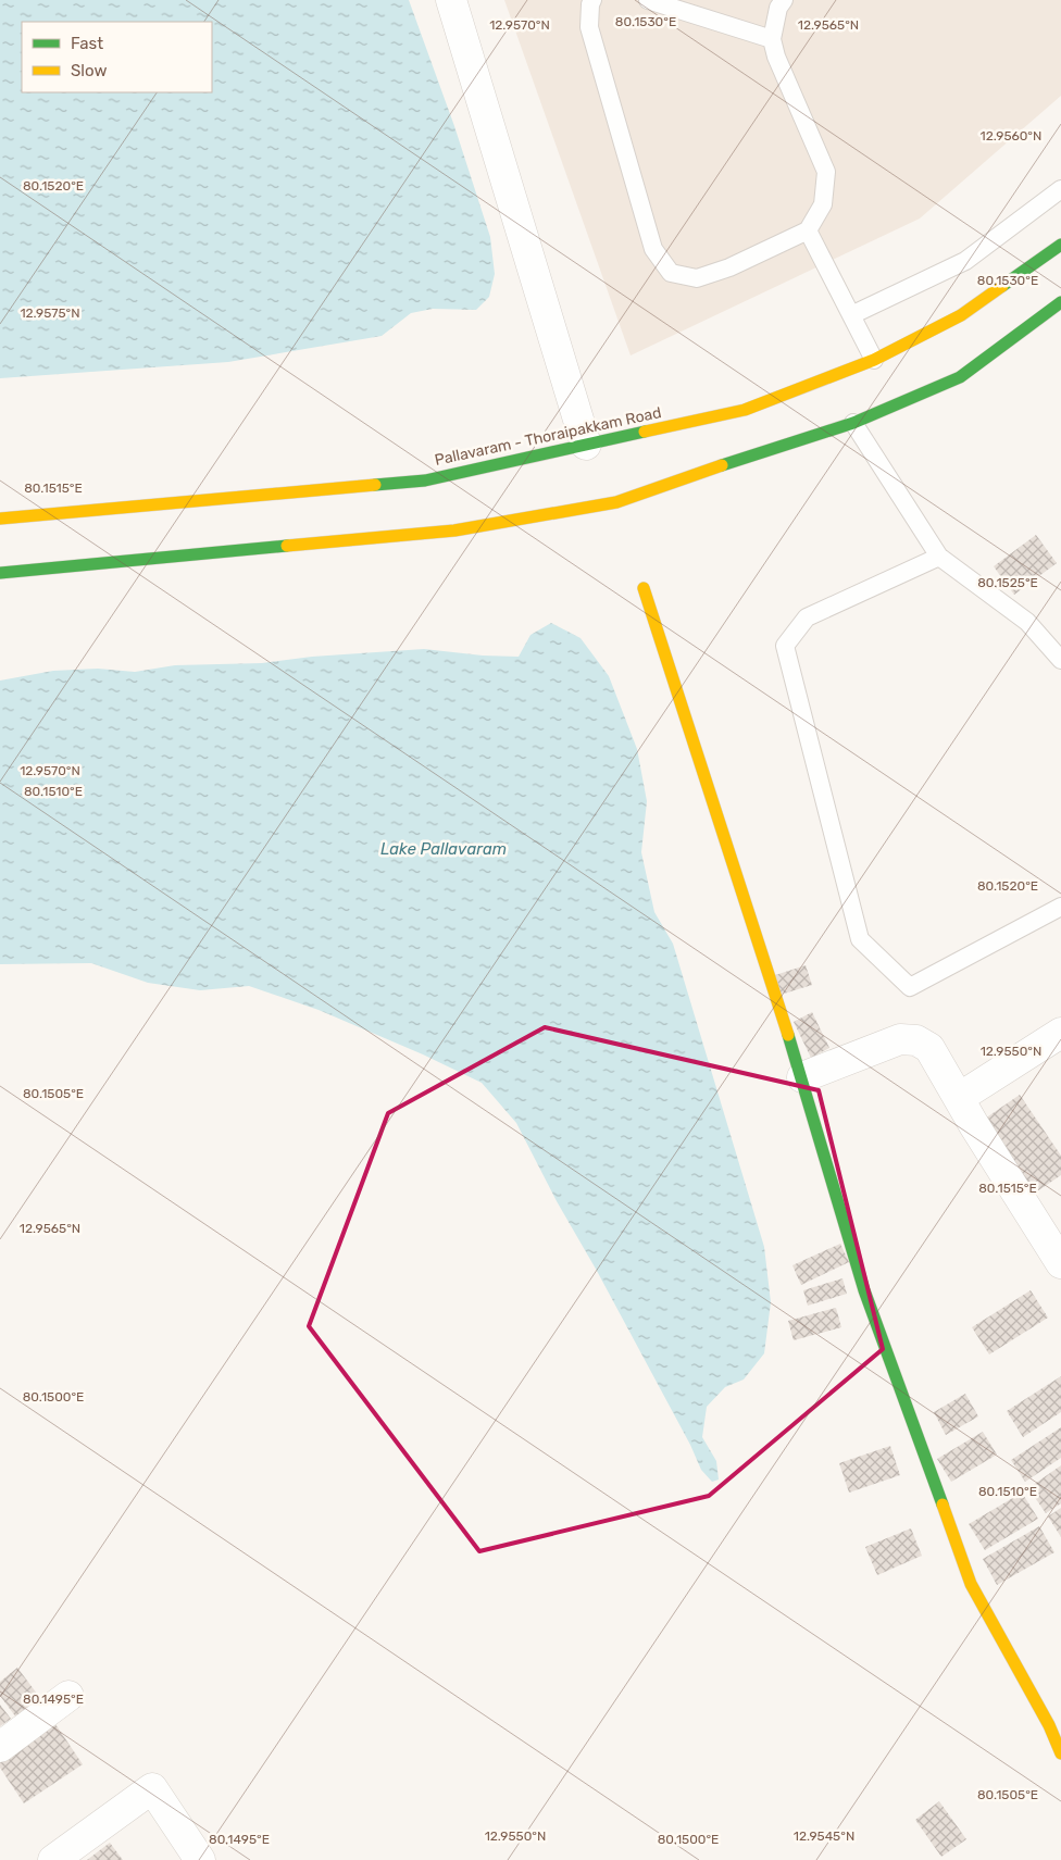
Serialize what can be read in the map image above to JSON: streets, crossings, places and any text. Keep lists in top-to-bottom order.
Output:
{
  "streets": {
    "main road": ["Pallavaram - Thoraipakkam Road"]
  },
  "water": ["Lake Pallavaram"],
  "legend": ["Fast", "Slow"],
  "coordinates": [
    "80.1530°E",
    "12.9570°N",
    "12.9565°N",
    "12.9560°N",
    "80.1520°E",
    "12.9575°N",
    "80.1515°E",
    "80.1525°E",
    "80.1510°E",
    "12.9550°N",
    "80.1505°E",
    "80.1500°E",
    "80.1495°E",
    "12.9545°N"
  ]
}
